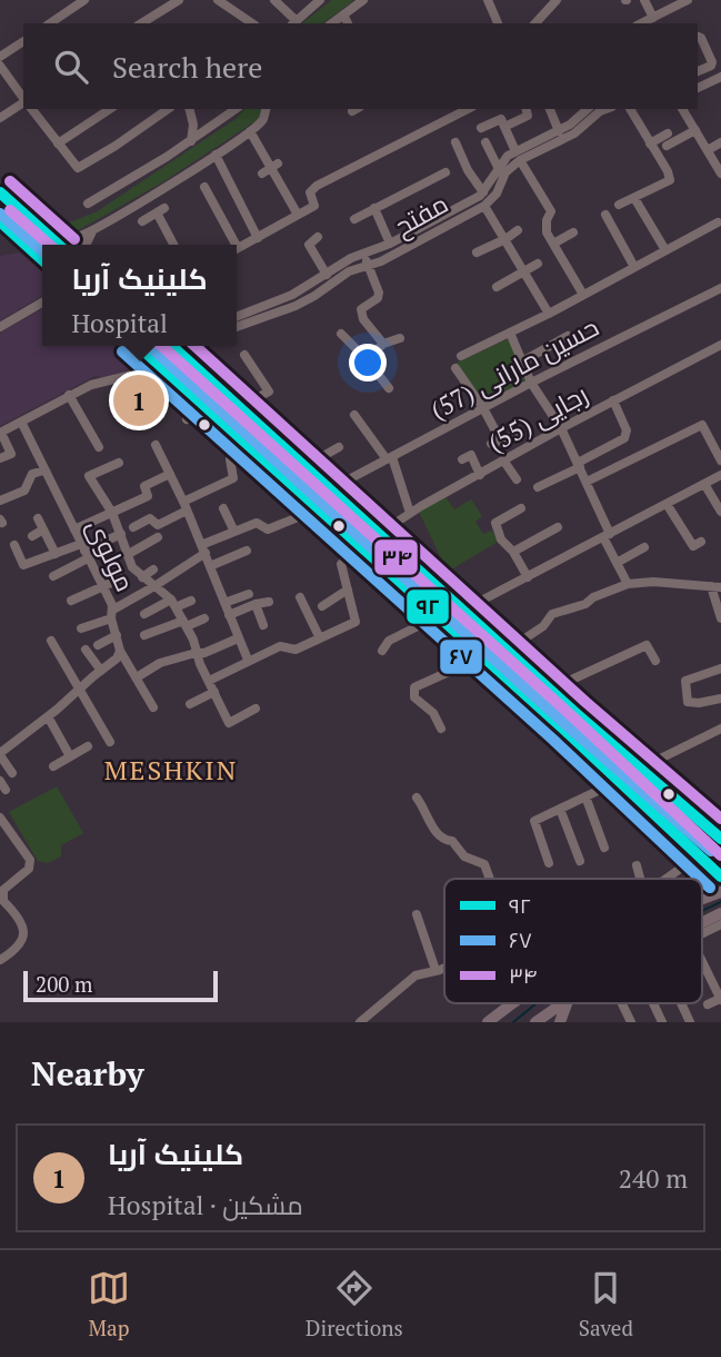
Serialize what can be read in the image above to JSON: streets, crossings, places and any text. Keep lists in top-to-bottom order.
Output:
{
  "streets": {
    "street": [
      "مفتح",
      "حسین مارانی (57)",
      "رجایی (55)",
      "مولوی"
    ]
  },
  "districts": ["MESHKIN"],
  "lines": ["transit line ۳۴", "transit line ۹۲", "transit line ۶۷"],
  "legend": ["۹۲", "۶۷", "۳۴"],
  "scale_bar": "200 m",
  "page": {
    "search": "Search here",
    "popup": ["کلینیک آریا", "Hospital"],
    "pins": "1",
    "scale": "200 m",
    "heading": "Nearby",
    "list": [
      {
        "mark": "1",
        "name": "کلینیک آریا",
        "note": "Hospital · مشکین",
        "value": "240 m"
      }
    ],
    "nav": ["Map", "Directions", "Saved"]
  }
}
